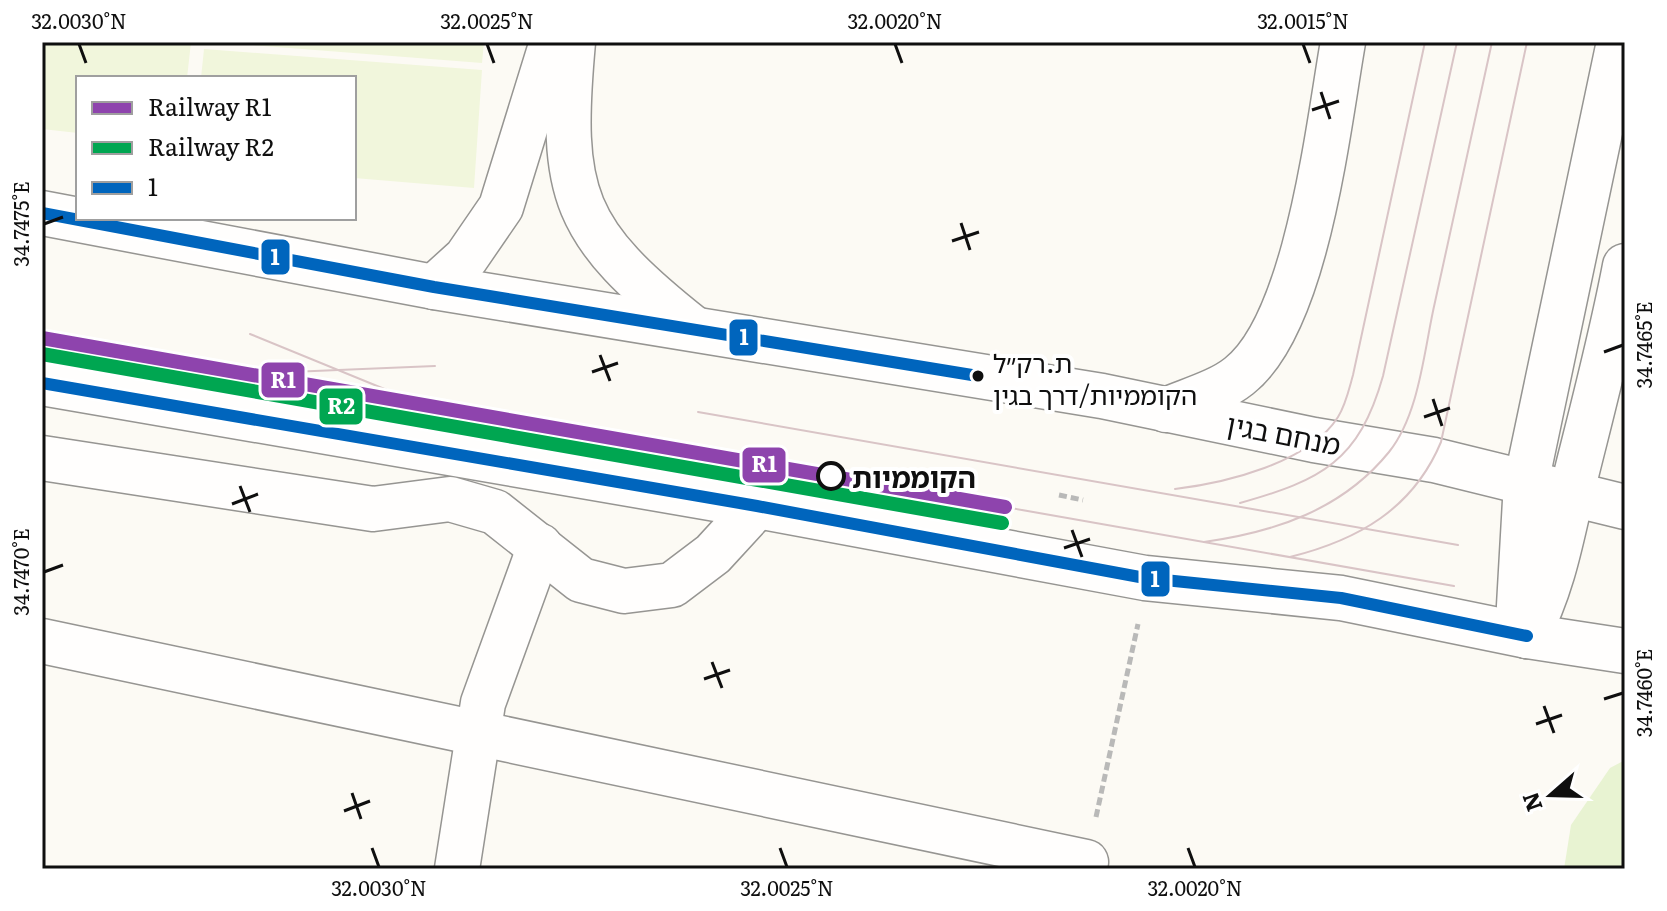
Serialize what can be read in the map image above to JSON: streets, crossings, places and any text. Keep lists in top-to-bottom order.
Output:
{
  "streets": {
    "street": ["מנחם בגין"]
  },
  "places": ["ת.רק״ל הקוממיות/דרך בגין", "הקוממיות"],
  "lines": ["transit line 1", "rail line R1", "rail line R2"],
  "legend": ["Railway R1", "Railway R2", "1"],
  "north": "left",
  "coordinates": [
    "32.0030°N",
    "32.0025°N",
    "32.0020°N",
    "32.0015°N",
    "34.7475°E",
    "34.7465°E",
    "34.7470°E",
    "34.7460°E"
  ]
}
